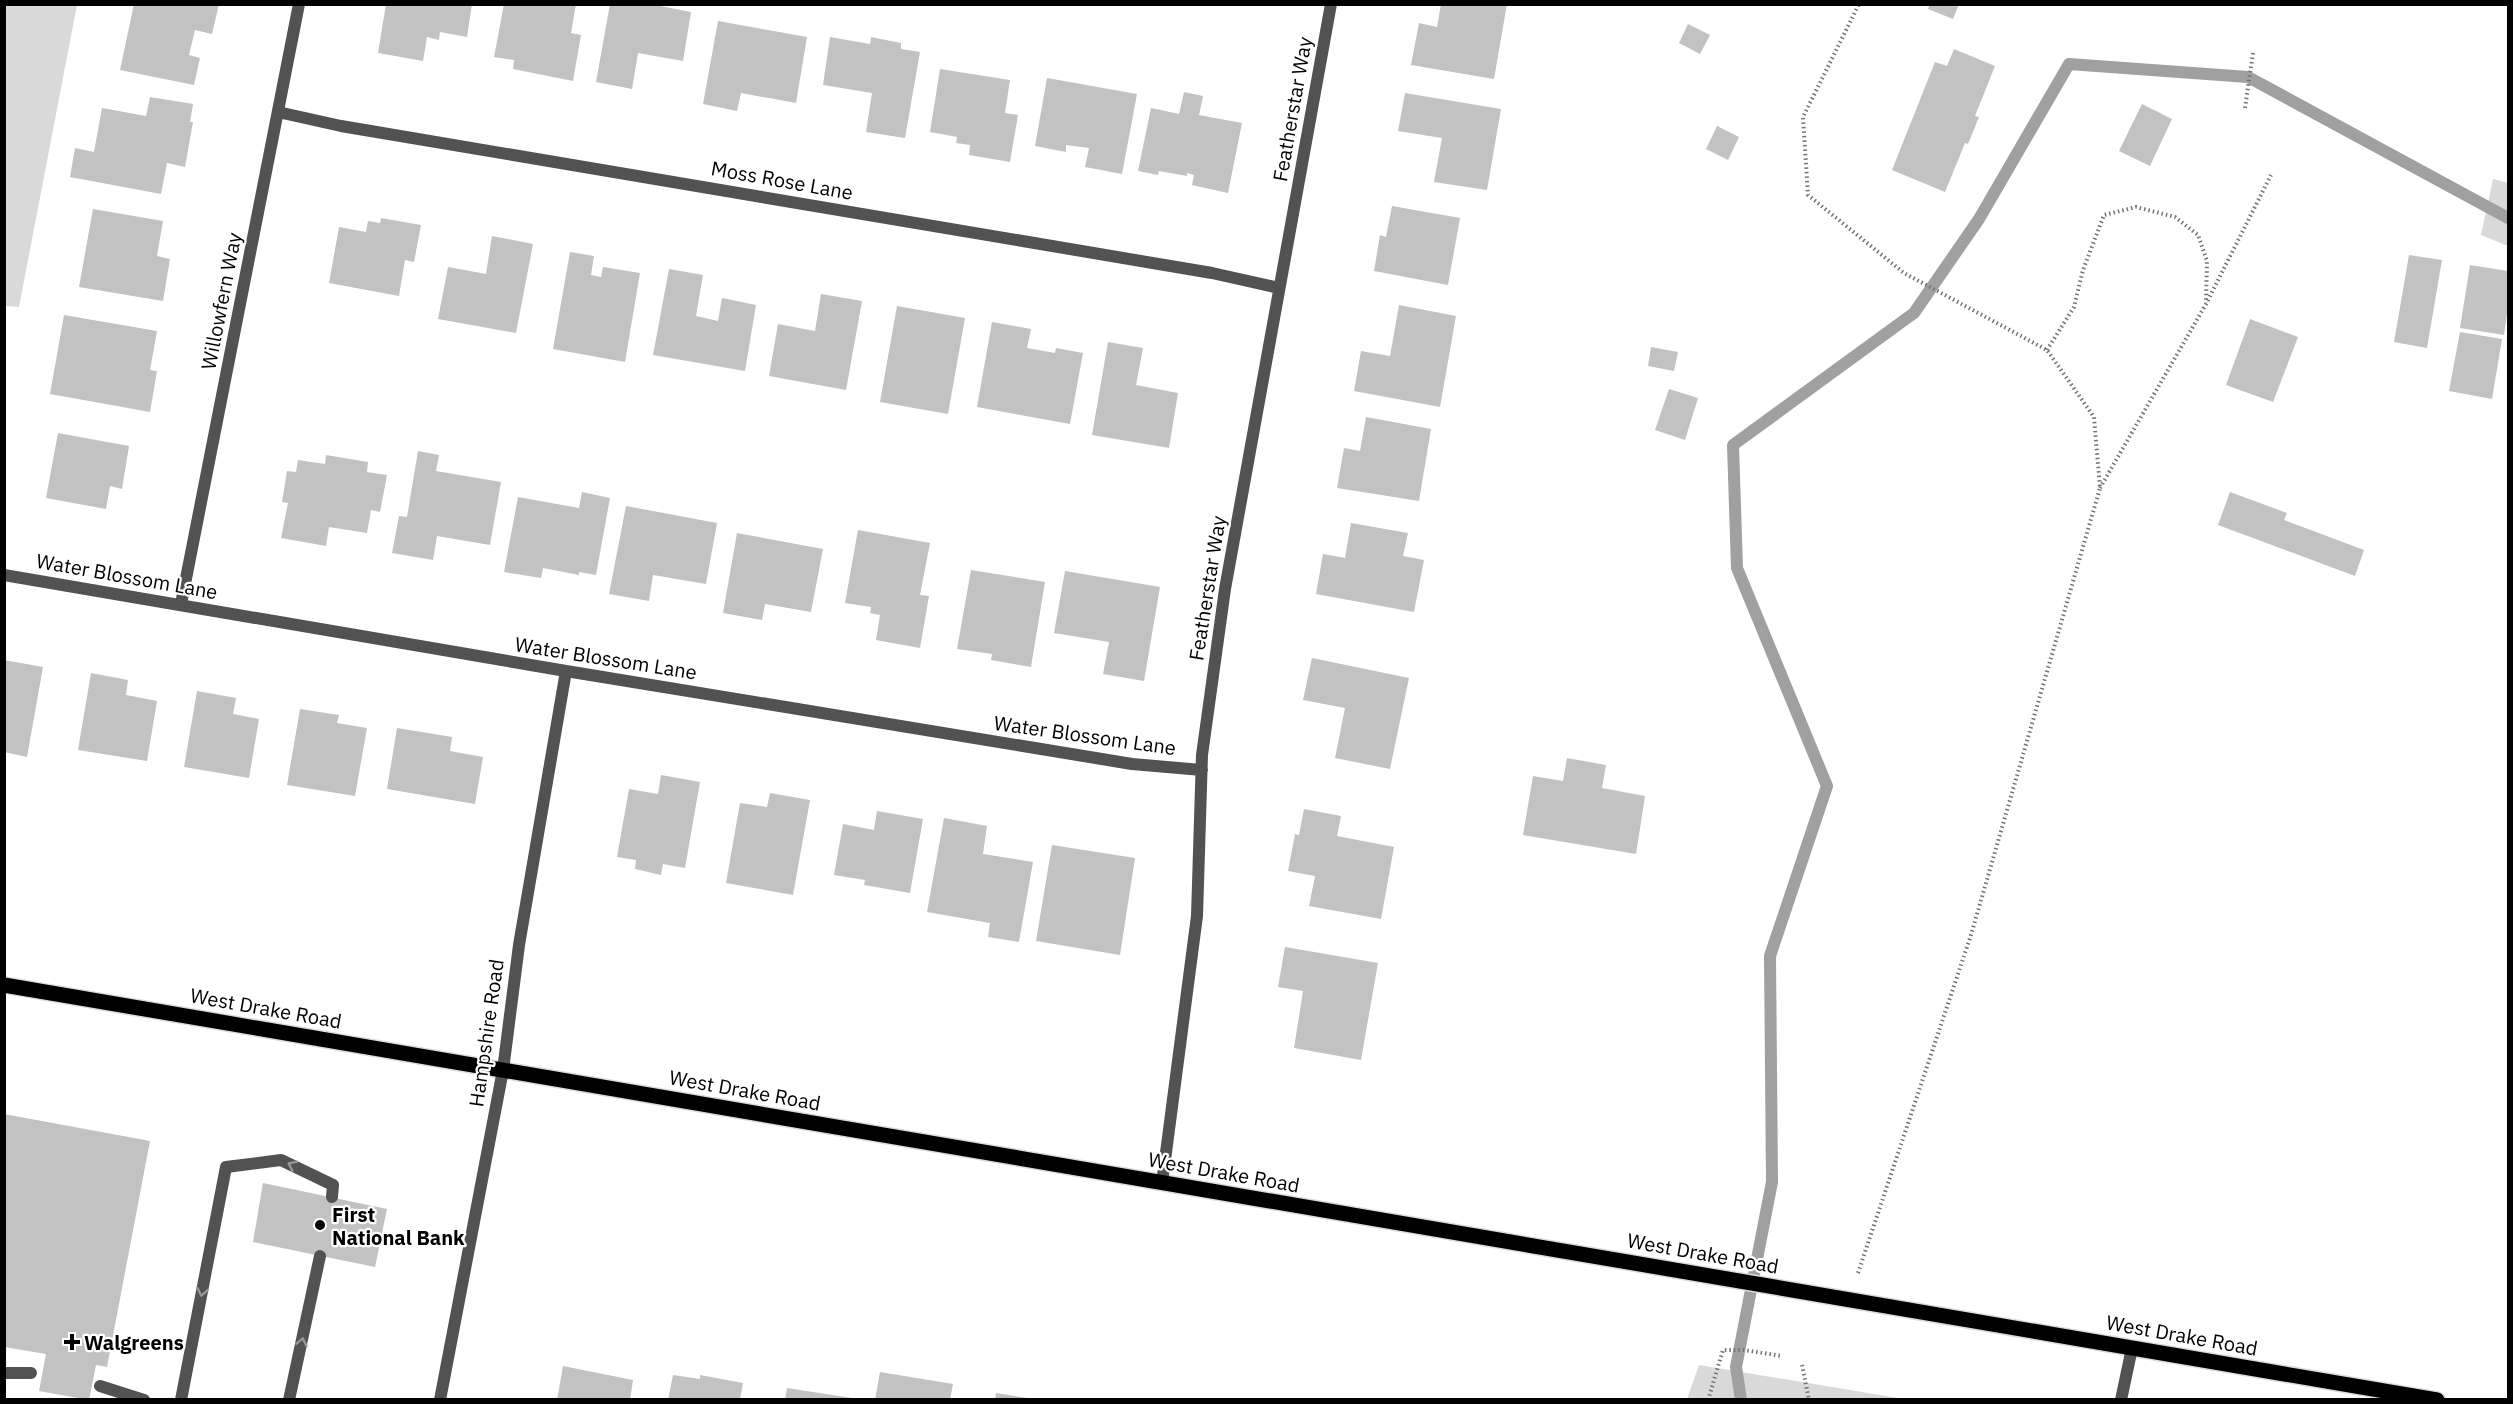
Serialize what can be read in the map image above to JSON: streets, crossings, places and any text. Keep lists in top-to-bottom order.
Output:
{
  "streets": {
    "main road": ["West Drake Road"],
    "street": [
      "Featherstar Way",
      "Moss Rose Lane",
      "Willowfern Way",
      "Water Blossom Lane",
      "Hampshire Road"
    ]
  },
  "crossings": [
    ["Featherstar Way", "Moss Rose Lane"],
    ["Featherstar Way", "Water Blossom Lane"],
    ["Featherstar Way", "West Drake Road"],
    ["Moss Rose Lane", "Willowfern Way"],
    ["Willowfern Way", "Water Blossom Lane"],
    ["Water Blossom Lane", "Hampshire Road"],
    ["West Drake Road", "Hampshire Road"]
  ],
  "places": {
    "other": ["First National Bank"],
    "health": ["Walgreens"]
  }
}
